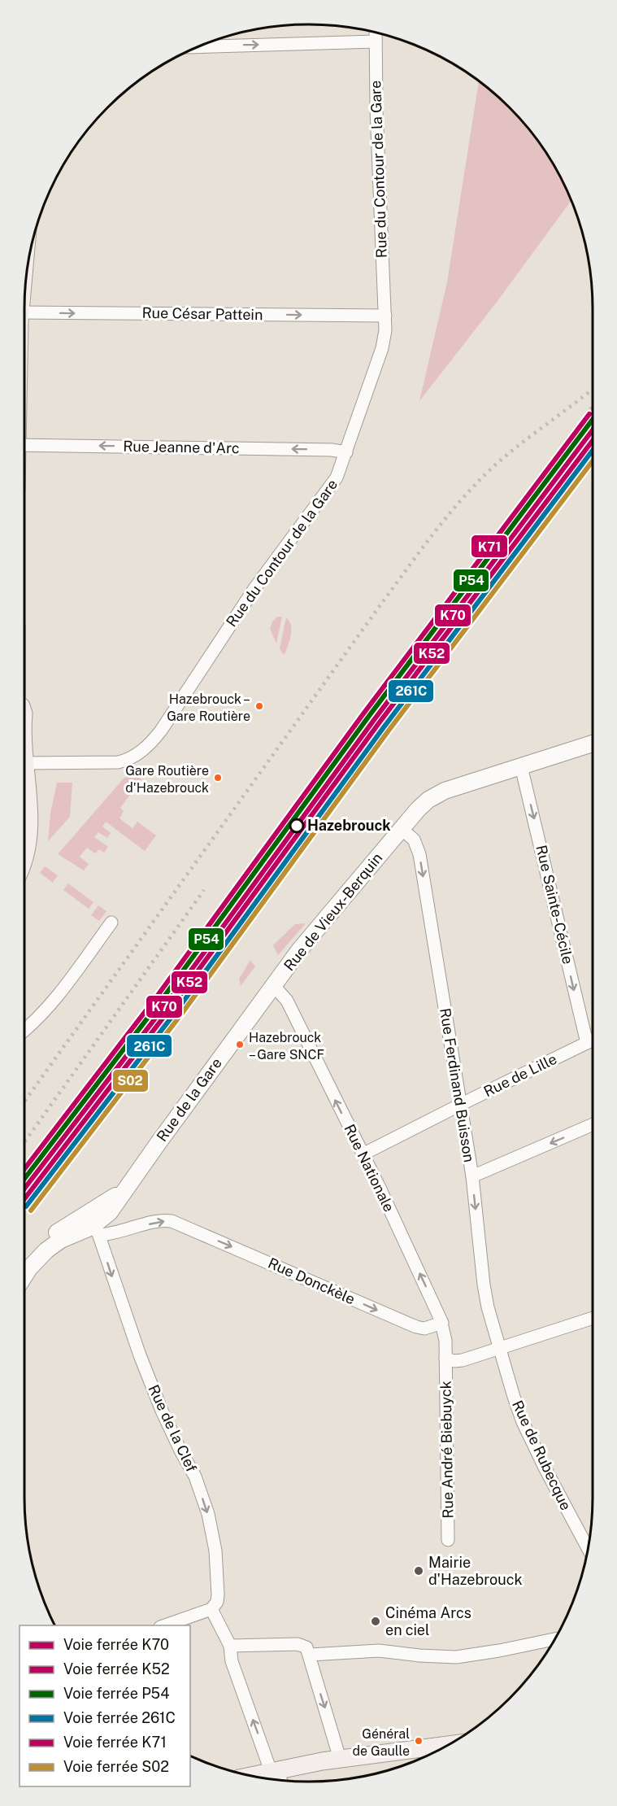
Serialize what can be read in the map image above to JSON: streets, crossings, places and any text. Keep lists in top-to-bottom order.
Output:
{
  "streets": {
    "street": [
      "Rue du Contour de la Gare",
      "Rue César Pattein",
      "Rue Jeanne d'Arc",
      "Rue Sainte-Cécile",
      "Rue de Vieux-Berquin",
      "Rue de Lille",
      "Rue Ferdinand Buisson",
      "Rue de la Gare",
      "Rue Nationale",
      "Rue Donckèle",
      "Rue de la Clef",
      "Rue André Biebuyck",
      "Rue de Rubecque"
    ]
  },
  "crossings": [
    ["Rue du Contour de la Gare", "Rue César Pattein"],
    ["Rue du Contour de la Gare", "Rue Jeanne d'Arc"],
    ["Rue Sainte-Cécile", "Rue de Vieux-Berquin"],
    ["Rue Sainte-Cécile", "Rue de Lille"],
    ["Rue de Vieux-Berquin", "Rue Ferdinand Buisson"],
    ["Rue de Vieux-Berquin", "Rue de la Gare"],
    ["Rue de Vieux-Berquin", "Rue Nationale"],
    ["Rue de Lille", "Rue Ferdinand Buisson"],
    ["Rue de Lille", "Rue Nationale"],
    ["Rue Ferdinand Buisson", "Rue de Rubecque"],
    ["Rue de la Gare", "Rue Nationale"],
    ["Rue de la Gare", "Rue Donckèle"],
    ["Rue de la Gare", "Rue de la Clef"],
    ["Rue Nationale", "Rue Donckèle"],
    ["Rue Nationale", "Rue André Biebuyck"],
    ["Rue Donckèle", "Rue de la Clef"]
  ],
  "one_way": [
    "Rue César Pattein",
    "Rue Jeanne d'Arc",
    "Rue Sainte-Cécile",
    "Rue Ferdinand Buisson",
    "Rue Nationale",
    "Rue Donckèle",
    "Rue de la Clef"
  ],
  "places": [
    "Hazebrouck – Gare Routière",
    "Gare Routière d'Hazebrouck",
    "Hazebrouck",
    "Hazebrouck – Gare SNCF",
    "Mairie d'Hazebrouck",
    "Cinéma Arcs en ciel",
    "Général de Gaulle"
  ],
  "lines": [
    "rail line K71",
    "rail line P54",
    "rail line K70",
    "rail line K52",
    "rail line 261C",
    "rail line S02"
  ],
  "legend": [
    "Voie ferrée K70",
    "Voie ferrée K52",
    "Voie ferrée P54",
    "Voie ferrée 261C",
    "Voie ferrée K71",
    "Voie ferrée S02"
  ]
}
